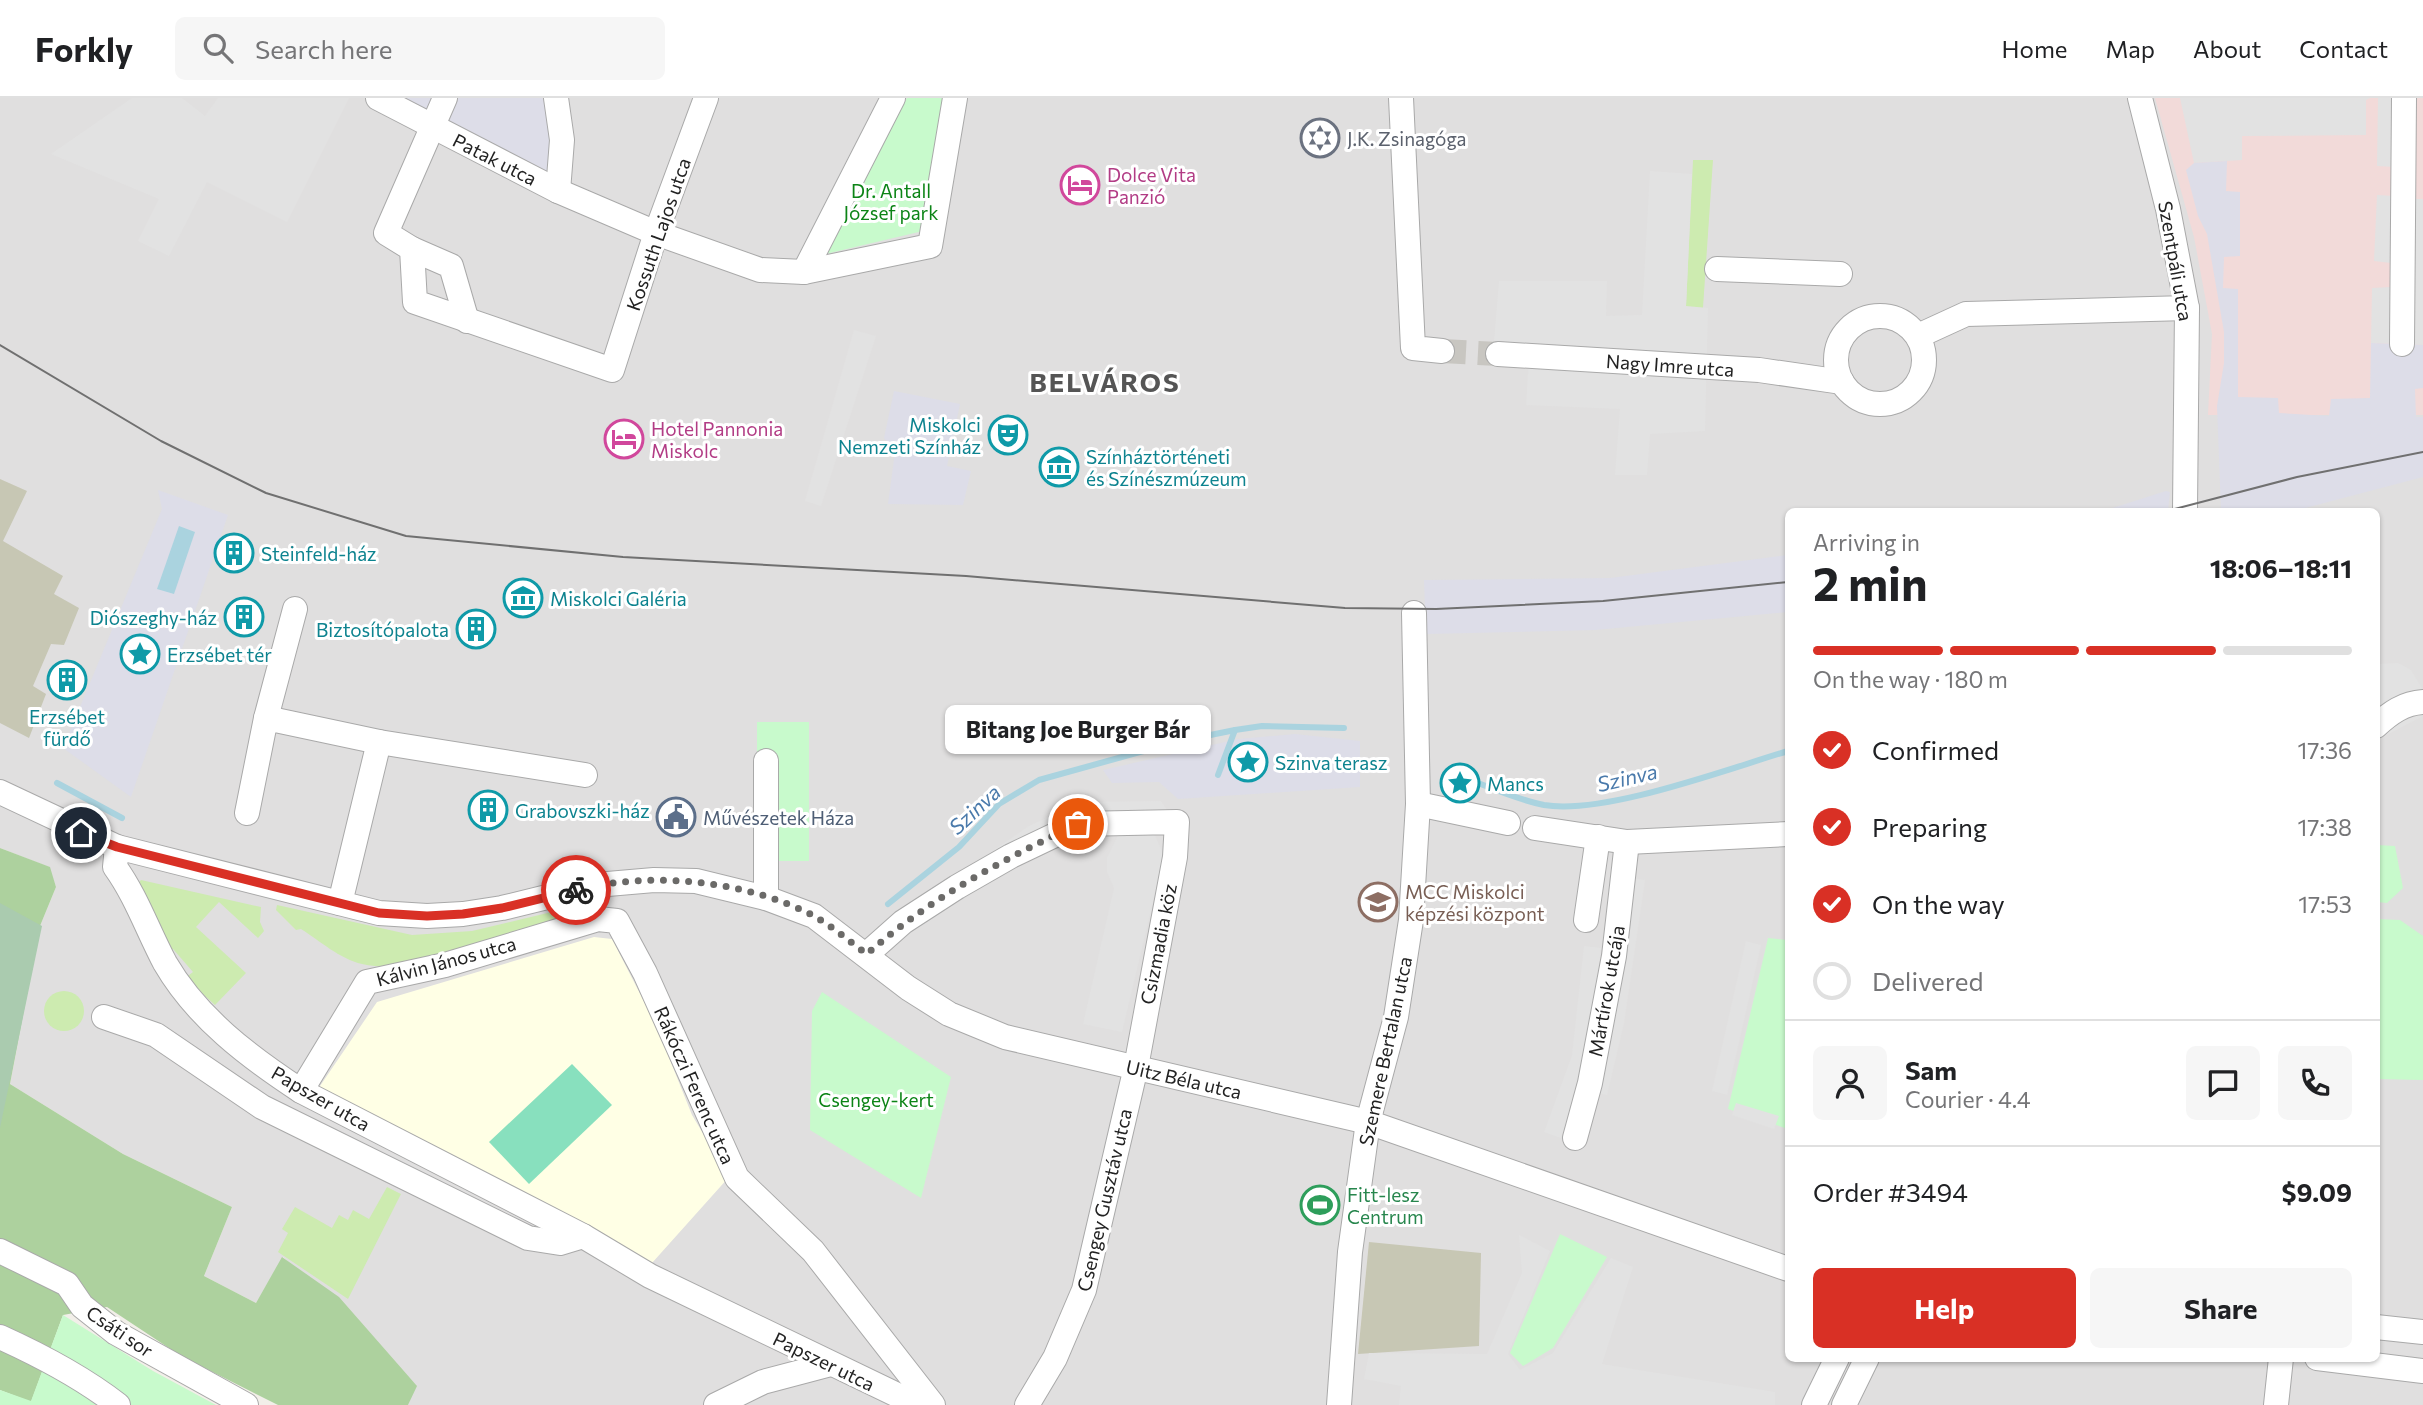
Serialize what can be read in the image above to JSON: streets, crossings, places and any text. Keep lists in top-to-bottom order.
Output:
{
  "streets": {
    "street": [
      "Patak utca",
      "Kossuth Lajos utca",
      "Szentpáli utca",
      "Nagy Imre utca",
      "Csizmadia köz",
      "Kálvin János utca",
      "Mártírok utcája",
      "Szemere Bertalan utca",
      "Uitz Béla utca",
      "Rákóczi Ferenc utca",
      "Papszer utca",
      "Csengey Gusztáv utca",
      "Csáti sor"
    ]
  },
  "crossings": [
    ["Patak utca", "Kossuth Lajos utca"],
    ["Csizmadia köz", "Uitz Béla utca"],
    ["Csizmadia köz", "Csengey Gusztáv utca"],
    ["Kálvin János utca", "Uitz Béla utca"],
    ["Kálvin János utca", "Rákóczi Ferenc utca"],
    ["Kálvin János utca", "Papszer utca"],
    ["Szemere Bertalan utca", "Uitz Béla utca"],
    ["Uitz Béla utca", "Csengey Gusztáv utca"]
  ],
  "districts": ["BELVÁROS"],
  "water": ["Szinva"],
  "parks": ["Dr. Antall József park", "Csengey-kert"],
  "places": {
    "synagogue": ["J.K. Zsinagóga"],
    "hotel": ["Dolce Vita Panzió", "Hotel Pannonia Miskolc"],
    "theatre": ["Miskolci Nemzeti Színház"],
    "museum": ["Színháztörténeti és Színészmúzeum", "Miskolci Galéria"],
    "building": [
      "Steinfeld-ház",
      "Diószeghy-ház",
      "Biztosítópalota",
      "Erzsébet fürdő",
      "Grabovszki-ház"
    ],
    "place": ["Erzsébet tér", "Szinva terasz", "Mancs"],
    "public building": ["Művészetek Háza"],
    "other": ["Bitang Joe Burger Bár"],
    "school or university": ["MCC Miskolci képzési központ"],
    "sports": ["Fitt-lesz Centrum"]
  },
  "page": {
    "header": "Forkly",
    "search": "Search here",
    "nav": [
      "Home",
      "Map",
      "About",
      "Contact"
    ],
    "heading": ["2 min", "Arriving in", "18:06–18:11"],
    "panel": [
      "Sam",
      "Courier · 4.4",
      "Order #3494",
      "$9.09"
    ],
    "bar": "On the way · 180 m",
    "bubble": "Bitang Joe Burger Bár",
    "list": [
      ["Confirmed", "17:36"],
      ["Preparing", "17:38"],
      ["On the way", "17:53"],
      "Delivered"
    ],
    "buttons": ["Help", "Share"]
  }
}
